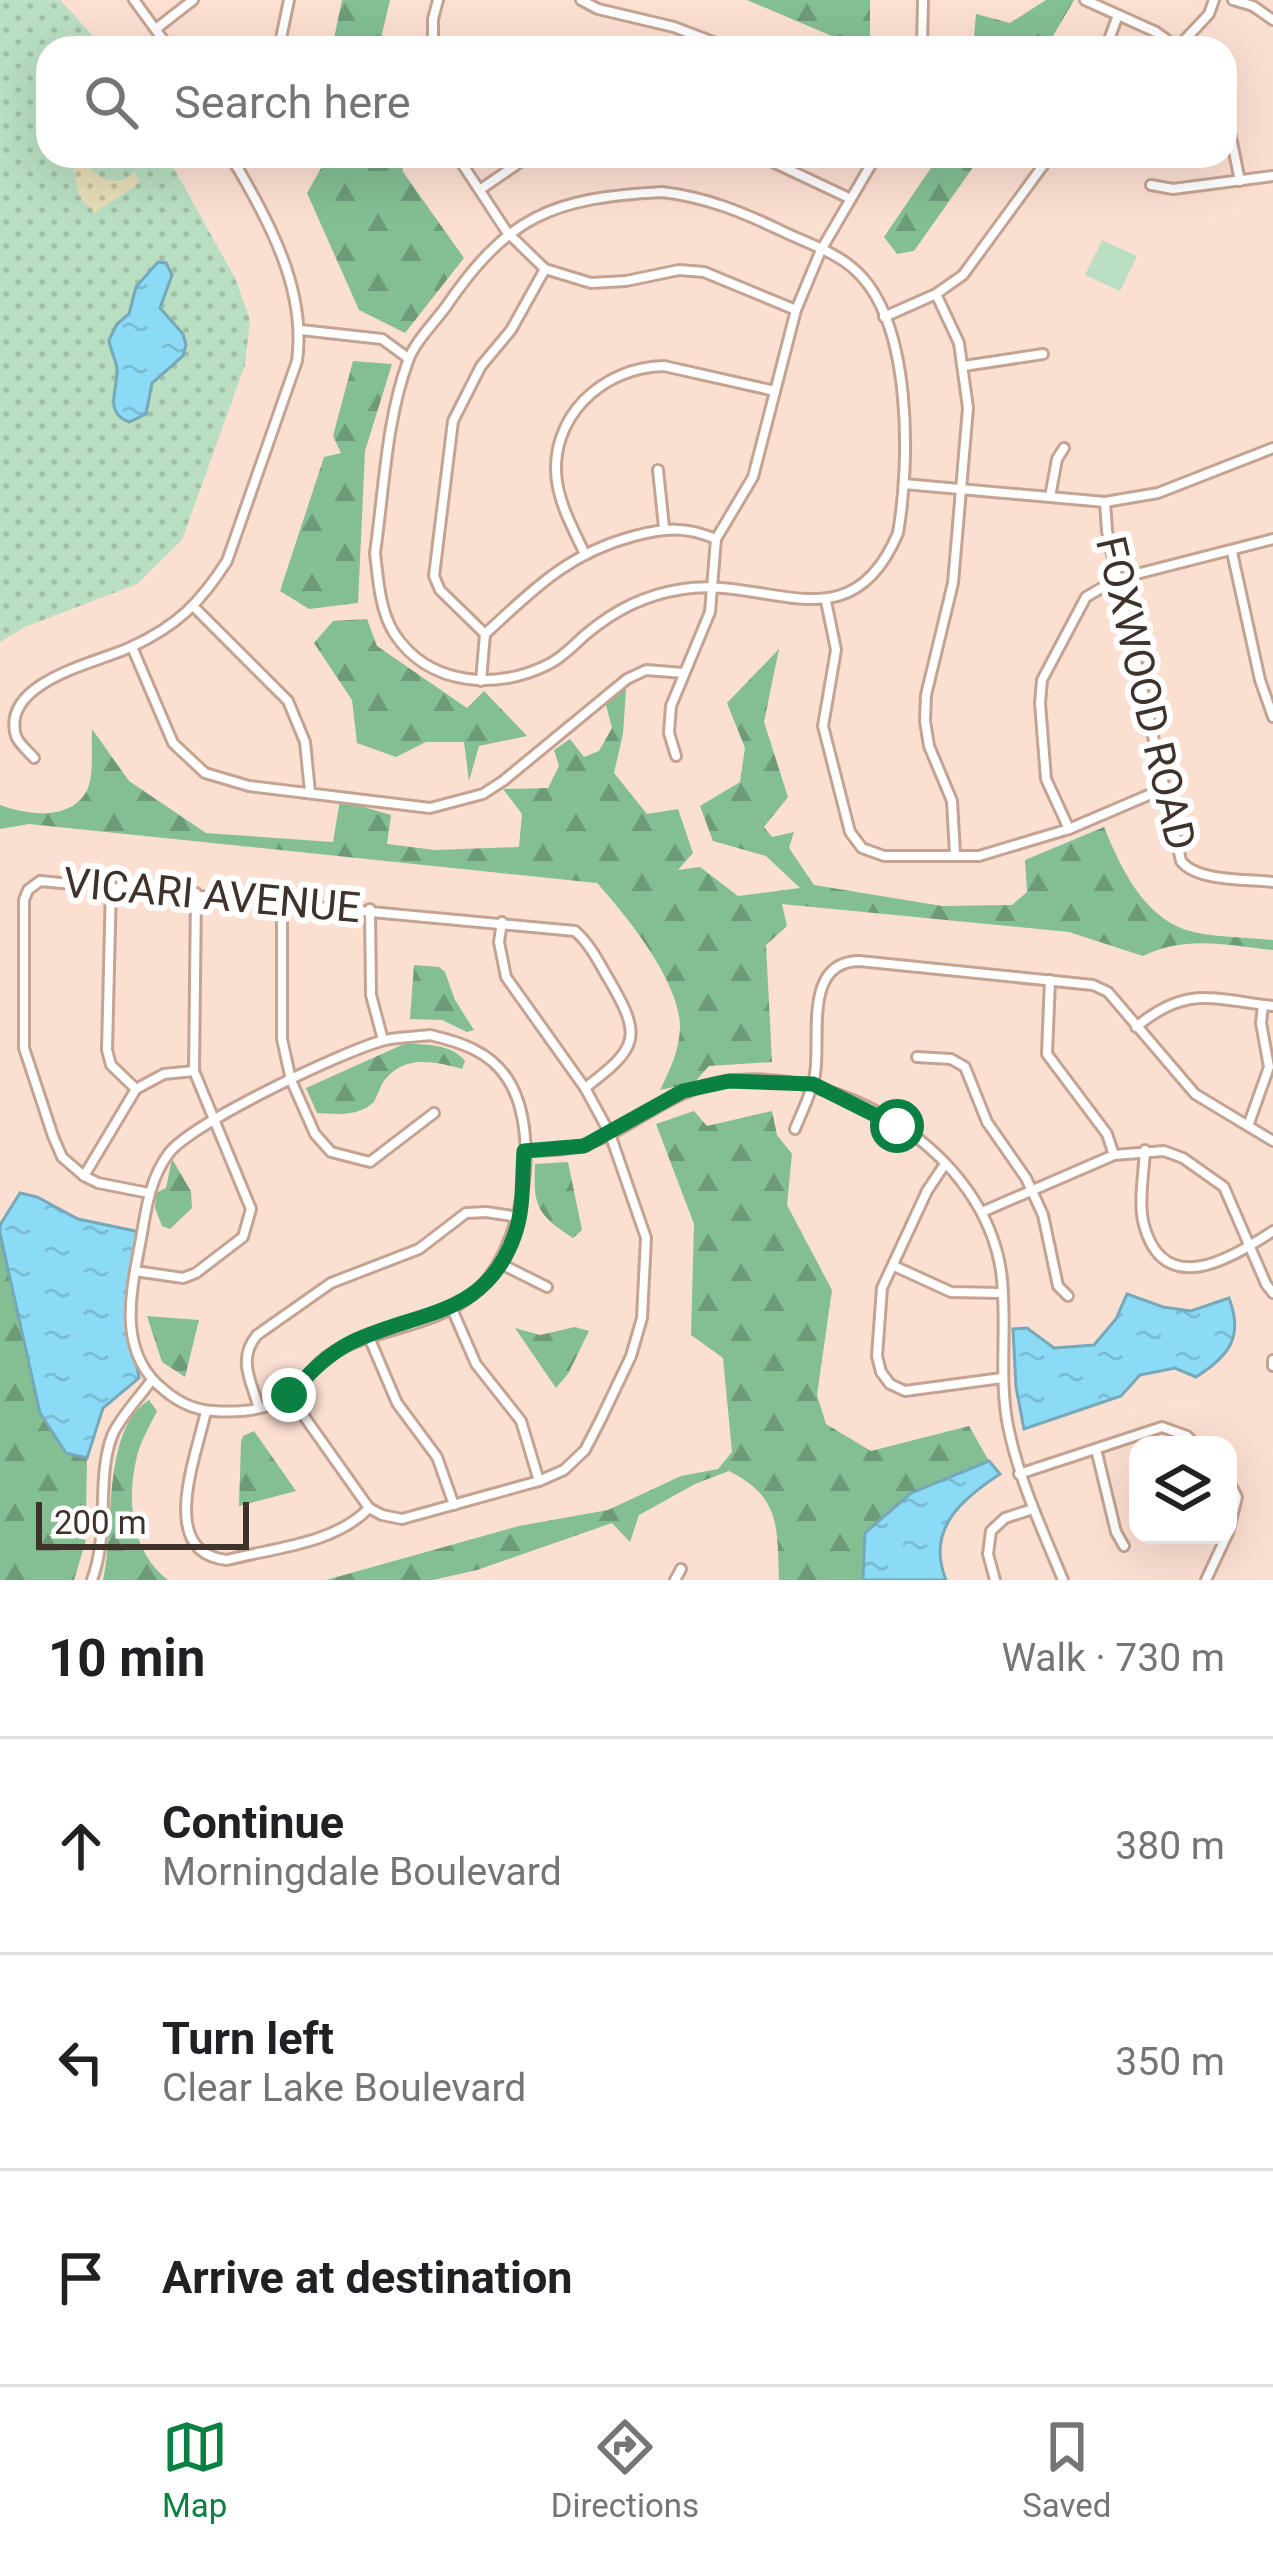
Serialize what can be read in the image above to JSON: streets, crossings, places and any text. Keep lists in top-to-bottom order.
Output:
{
  "streets": {
    "street": ["FOXWOOD ROAD", "VICARI AVENUE"]
  },
  "scale_bar": "200 m",
  "page": {
    "search": "Search here",
    "scale": "200 m",
    "heading": ["10 min", "Walk · 730 m"],
    "list": [
      ["Continue", "Morningdale Boulevard", "380 m"],
      ["Turn left", "Clear Lake Boulevard", "350 m"],
      "Arrive at destination"
    ],
    "nav": ["Map", "Directions", "Saved"]
  }
}
